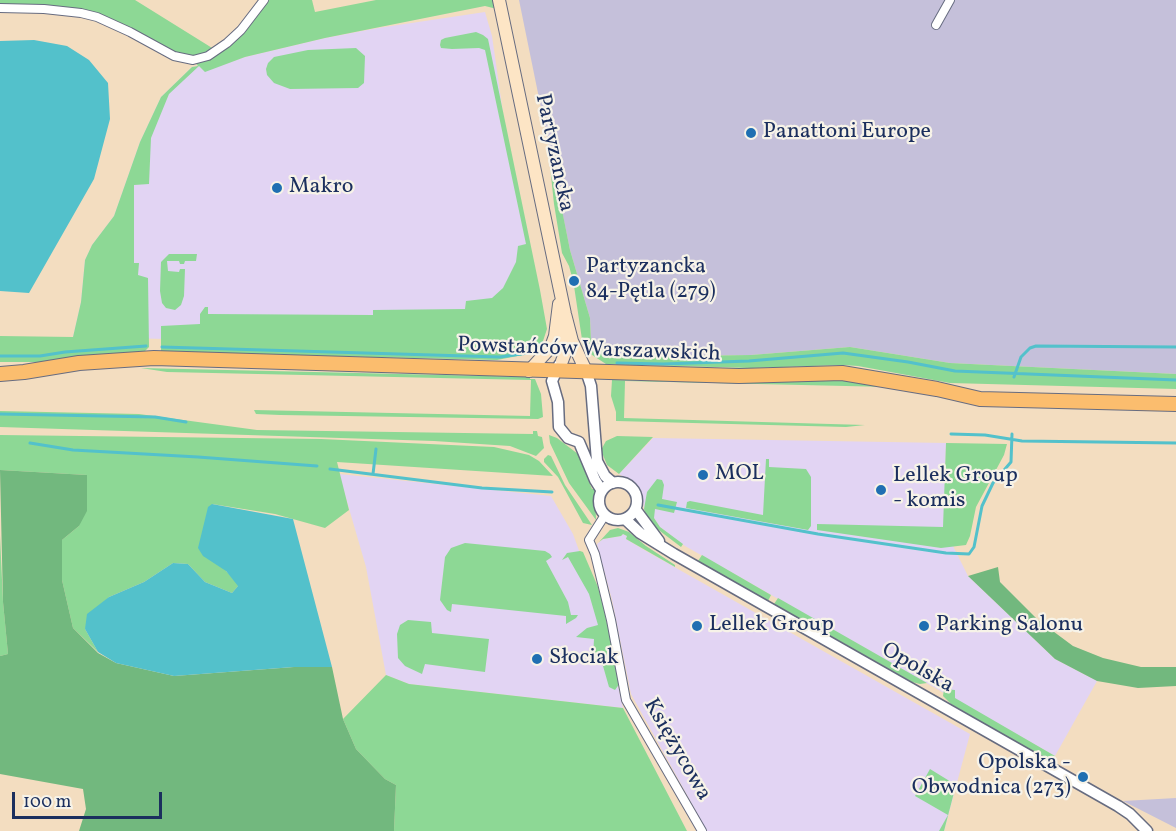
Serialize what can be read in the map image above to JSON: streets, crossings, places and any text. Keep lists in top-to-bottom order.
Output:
{
  "streets": {
    "main road": ["Partyzancka", "Powstańców Warszawskich"],
    "street": ["Opolska", "Księżycowa"]
  },
  "crossings": [
    ["Partyzancka", "Powstańców Warszawskich"],
    ["Opolska", "Księżycowa"]
  ],
  "places": [
    "Panattoni Europe",
    "Makro",
    "Partyzancka 84-Pętla (279)",
    "MOL",
    "Lellek Group - komis",
    "Lellek Group",
    "Parking Salonu",
    "Słociak",
    "Opolska - Obwodnica (273)"
  ],
  "scale_bar": "100 m"
}
